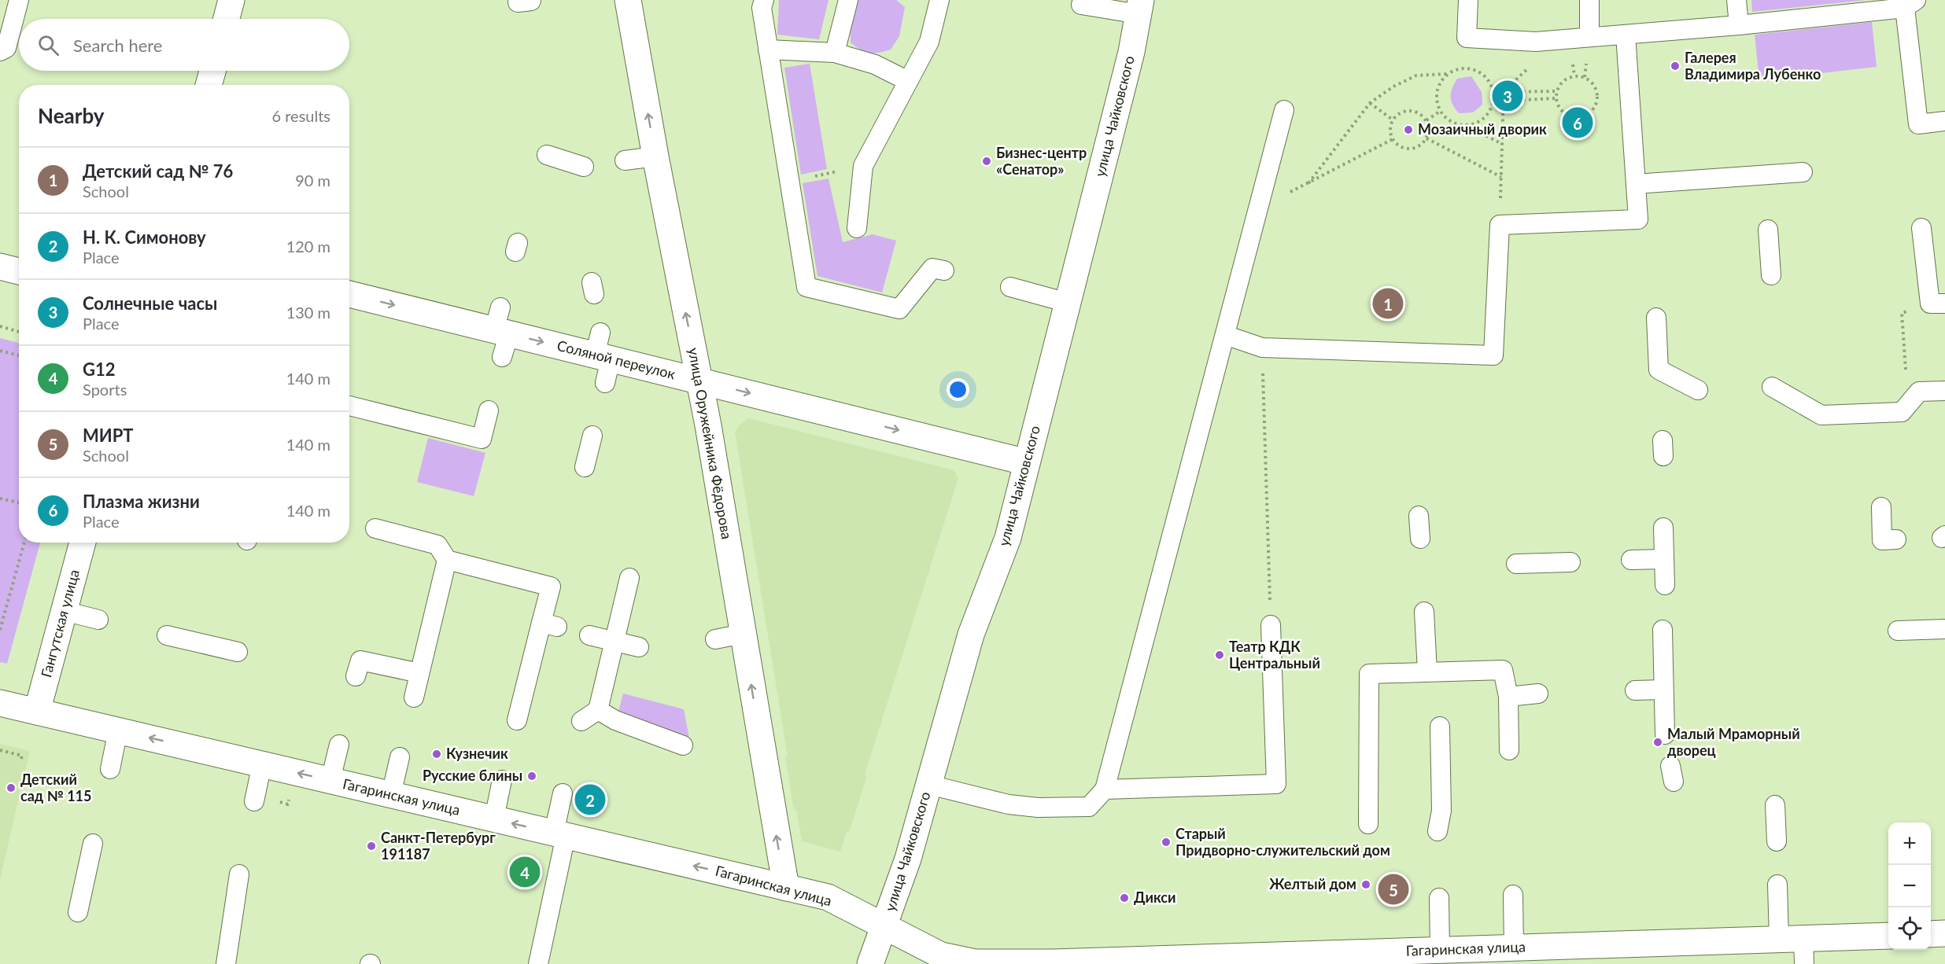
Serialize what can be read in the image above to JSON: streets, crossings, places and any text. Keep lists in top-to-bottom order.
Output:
{
  "streets": {
    "street": [
      "улица Чайковского",
      "Соляной переулок",
      "улица Оружейника Фёдорова",
      "Гангутская улица",
      "Гагаринская улица"
    ]
  },
  "crossings": [
    ["улица Чайковского", "Соляной переулок"],
    ["улица Чайковского", "Гагаринская улица"],
    ["Соляной переулок", "улица Оружейника Фёдорова"],
    ["улица Оружейника Фёдорова", "Гагаринская улица"],
    ["Гангутская улица", "Гагаринская улица"]
  ],
  "one_way": ["Соляной переулок", "улица Оружейника Фёдорова"],
  "places": [
    "Галерея Владимира Лубенко",
    "Мозаичный дворик",
    "Бизнес-центр «Сенатор»",
    "Театр КДК Центральный",
    "Малый Мраморный дворец",
    "Кузнечик",
    "Русские блины",
    "Детский сад № 115",
    "Старый Придворно-служительский дом",
    "Санкт-Петербург 191187",
    "Желтый дом",
    "Дикси"
  ],
  "page": {
    "search": "Search here",
    "pins": [
      "3",
      "6",
      "1",
      "2",
      "4",
      "5"
    ],
    "heading": ["Nearby", "6 results"],
    "list": [
      {
        "mark": "1",
        "name": "Детский сад № 76",
        "note": "School",
        "value": "90 m"
      },
      {
        "mark": "2",
        "name": "Н. К. Симонову",
        "note": "Place",
        "value": "120 m"
      },
      {
        "mark": "3",
        "name": "Солнечные часы",
        "note": "Place",
        "value": "130 m"
      },
      {
        "mark": "4",
        "name": "G12",
        "note": "Sports",
        "value": "140 m"
      },
      {
        "mark": "5",
        "name": "МИРТ",
        "note": "School",
        "value": "140 m"
      },
      {
        "mark": "6",
        "name": "Плазма жизни",
        "note": "Place",
        "value": "140 m"
      }
    ],
    "map_buttons": ["+", "−"]
  }
}
